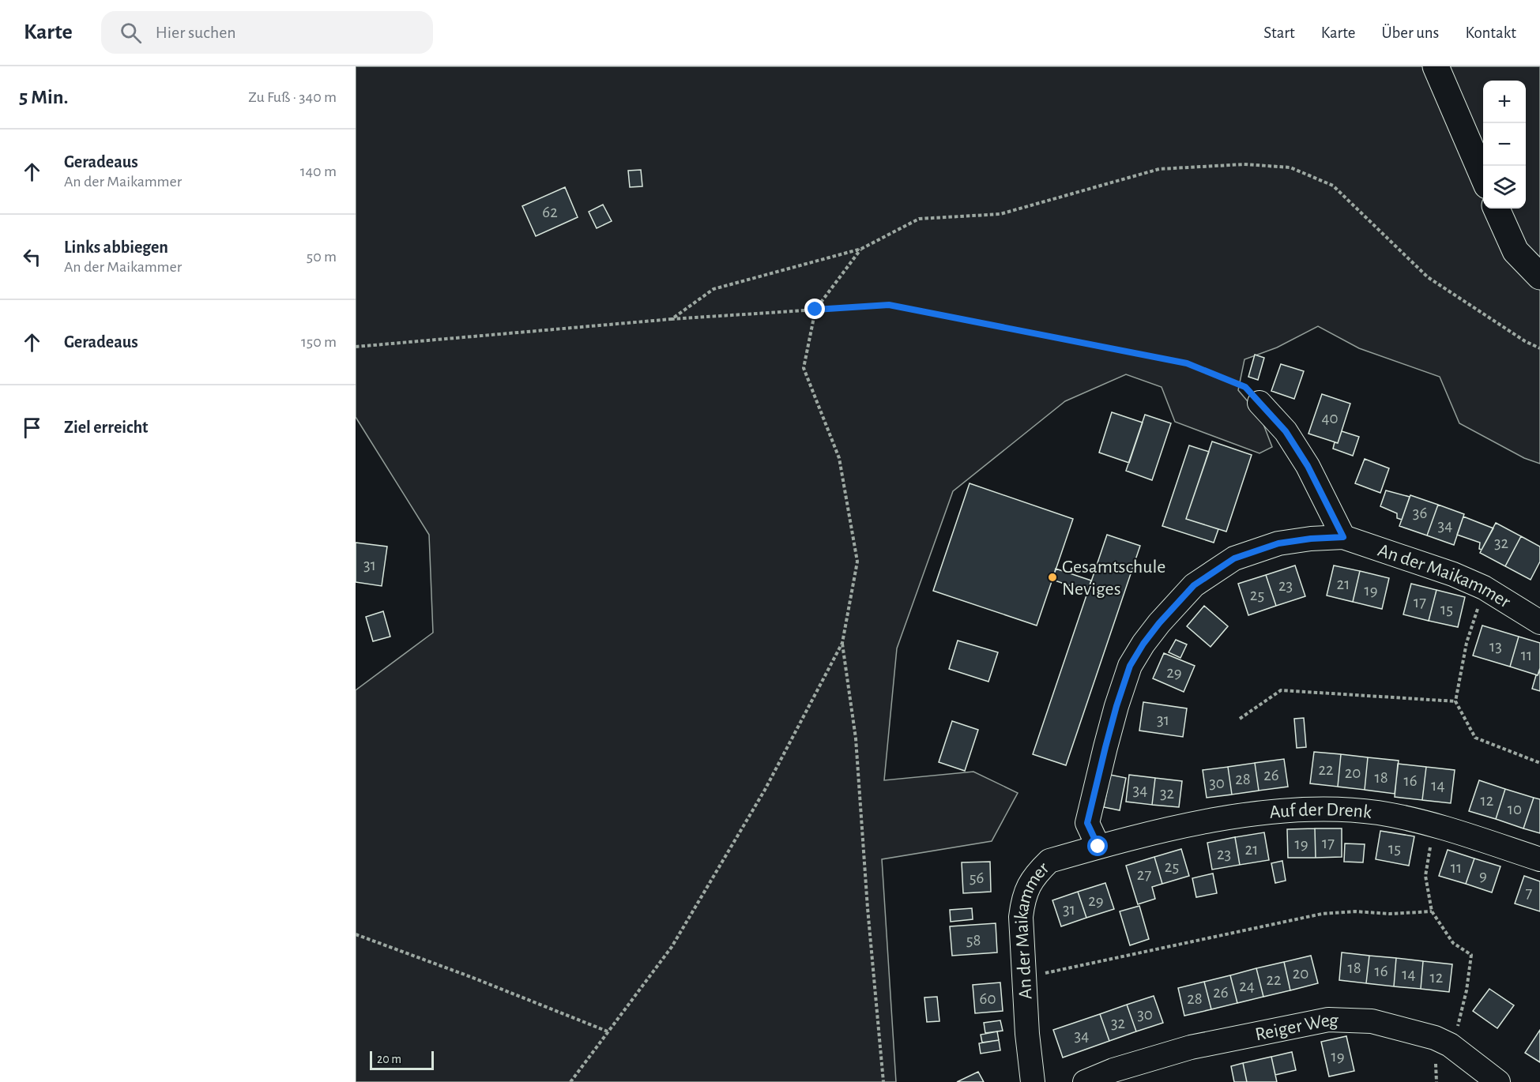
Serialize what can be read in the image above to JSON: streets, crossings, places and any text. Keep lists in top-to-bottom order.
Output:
{
  "streets": {
    "street": ["An der Maikammer", "Auf der Drenk", "Reiger Weg"]
  },
  "crossings": [
    ["An der Maikammer", "Auf der Drenk"]
  ],
  "places": ["Gesamtschule Neviges"],
  "house_numbers": [
    "62",
    "40",
    "36",
    "34",
    "32",
    "31",
    "21",
    "23",
    "19",
    "25",
    "17",
    "15",
    "13",
    "11",
    "29",
    "31",
    "22",
    "20",
    "26",
    "18",
    "28",
    "16",
    "30",
    "14",
    "34",
    "32",
    "12",
    "10",
    "17",
    "19",
    "15",
    "21",
    "23",
    "25",
    "11",
    "27",
    "9",
    "56",
    "7",
    "29",
    "31",
    "58",
    "18",
    "16",
    "20",
    "14",
    "12",
    "22",
    "24",
    "26",
    "60",
    "28",
    "30",
    "32",
    "34",
    "19"
  ],
  "scale_bar": "20 m",
  "page": {
    "header": "Karte",
    "search": "Hier suchen",
    "nav": [
      "Start",
      "Karte",
      "Über uns",
      "Kontakt"
    ],
    "heading": ["5 Min.", "Zu Fuß · 340 m"],
    "map_buttons": ["+", "−"],
    "list": [
      ["Geradeaus", "An der Maikammer", "140 m"],
      ["Links abbiegen", "An der Maikammer", "50 m"],
      ["Geradeaus", "150 m"],
      "Ziel erreicht"
    ],
    "scale": "20 m"
  }
}
